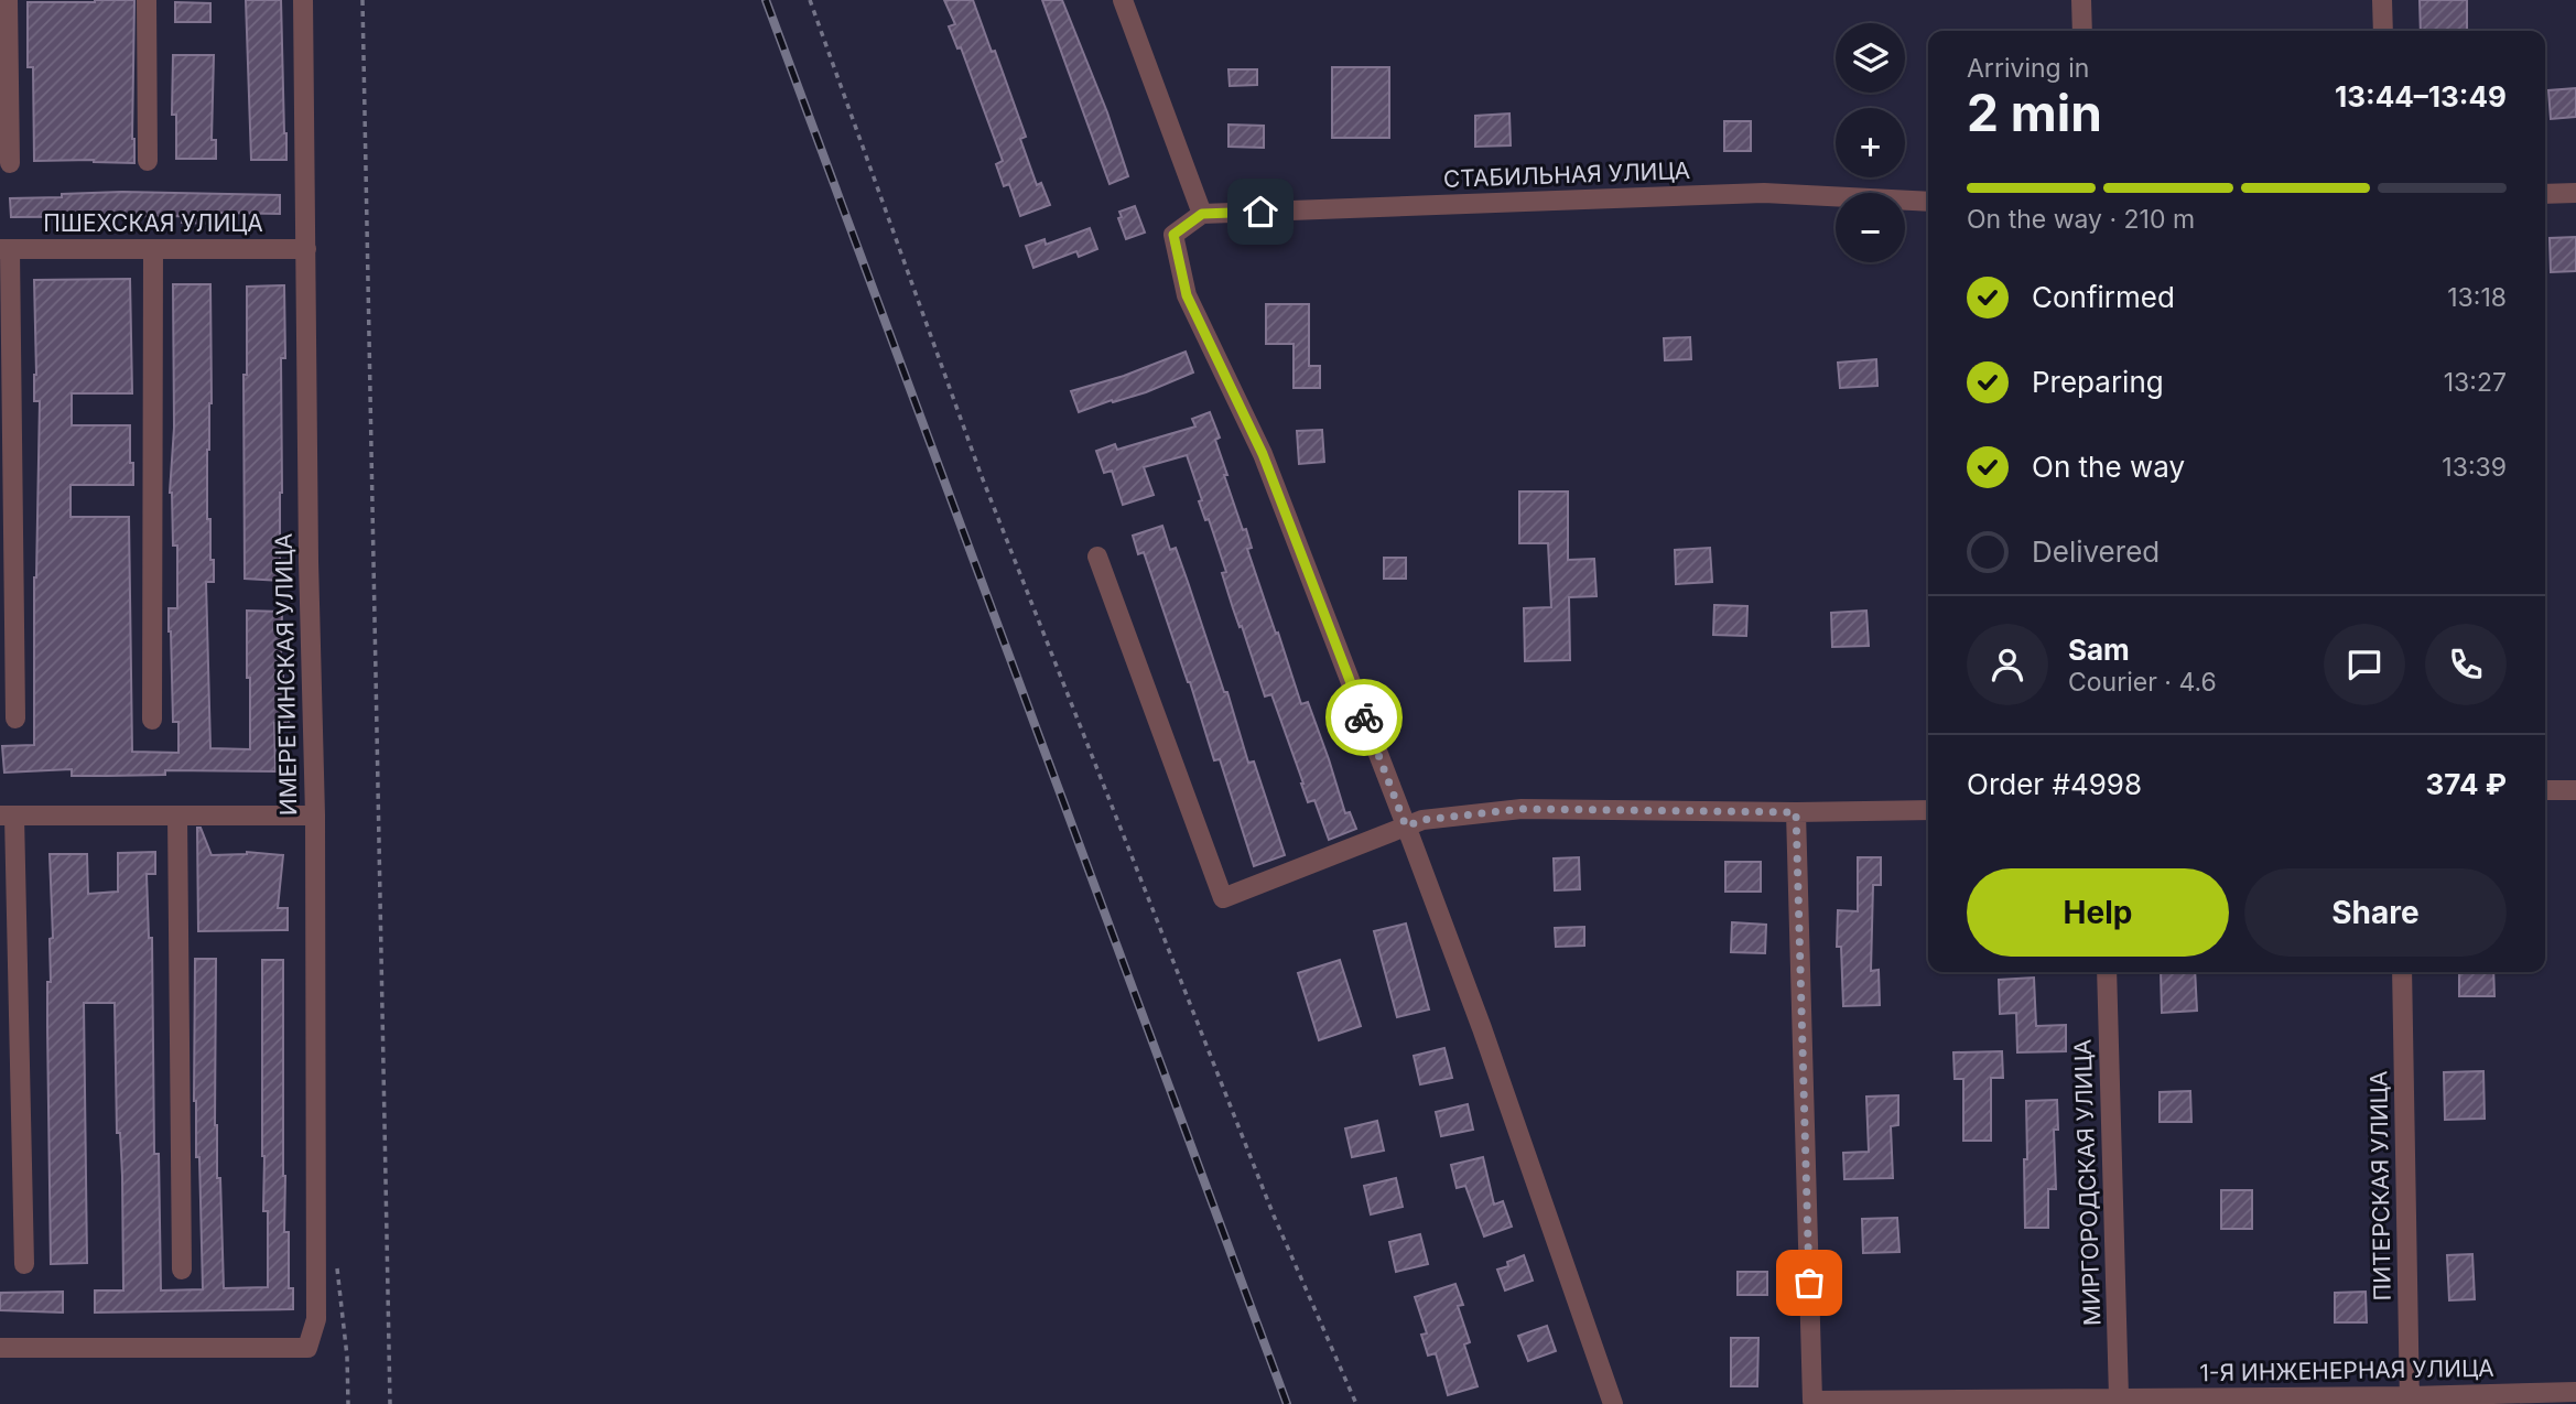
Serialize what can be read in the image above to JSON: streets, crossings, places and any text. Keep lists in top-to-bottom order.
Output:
{
  "streets": {
    "street": [
      "СТАБИЛЬНАЯ УЛИЦА",
      "ПШЕХСКАЯ УЛИЦА",
      "ИМЕРЕТИНСКАЯ УЛИЦА",
      "МИРГОРОДСКАЯ УЛИЦА",
      "ПИТЕРСКАЯ УЛИЦА",
      "1-Я ИНЖЕНЕРНАЯ УЛИЦА"
    ]
  },
  "crossings": [
    ["ПШЕХСКАЯ УЛИЦА", "ИМЕРЕТИНСКАЯ УЛИЦА"],
    ["МИРГОРОДСКАЯ УЛИЦА", "1-Я ИНЖЕНЕРНАЯ УЛИЦА"],
    ["ПИТЕРСКАЯ УЛИЦА", "1-Я ИНЖЕНЕРНАЯ УЛИЦА"]
  ],
  "page": {
    "map_buttons": ["+", "−"],
    "heading": ["2 min", "Arriving in", "13:44–13:49"],
    "panel": [
      "Sam",
      "Courier · 4.6",
      "Order #4998",
      "374 ₽"
    ],
    "bar": "On the way · 210 m",
    "list": [
      ["Confirmed", "13:18"],
      ["Preparing", "13:27"],
      ["On the way", "13:39"],
      "Delivered"
    ],
    "buttons": ["Help", "Share"]
  }
}
